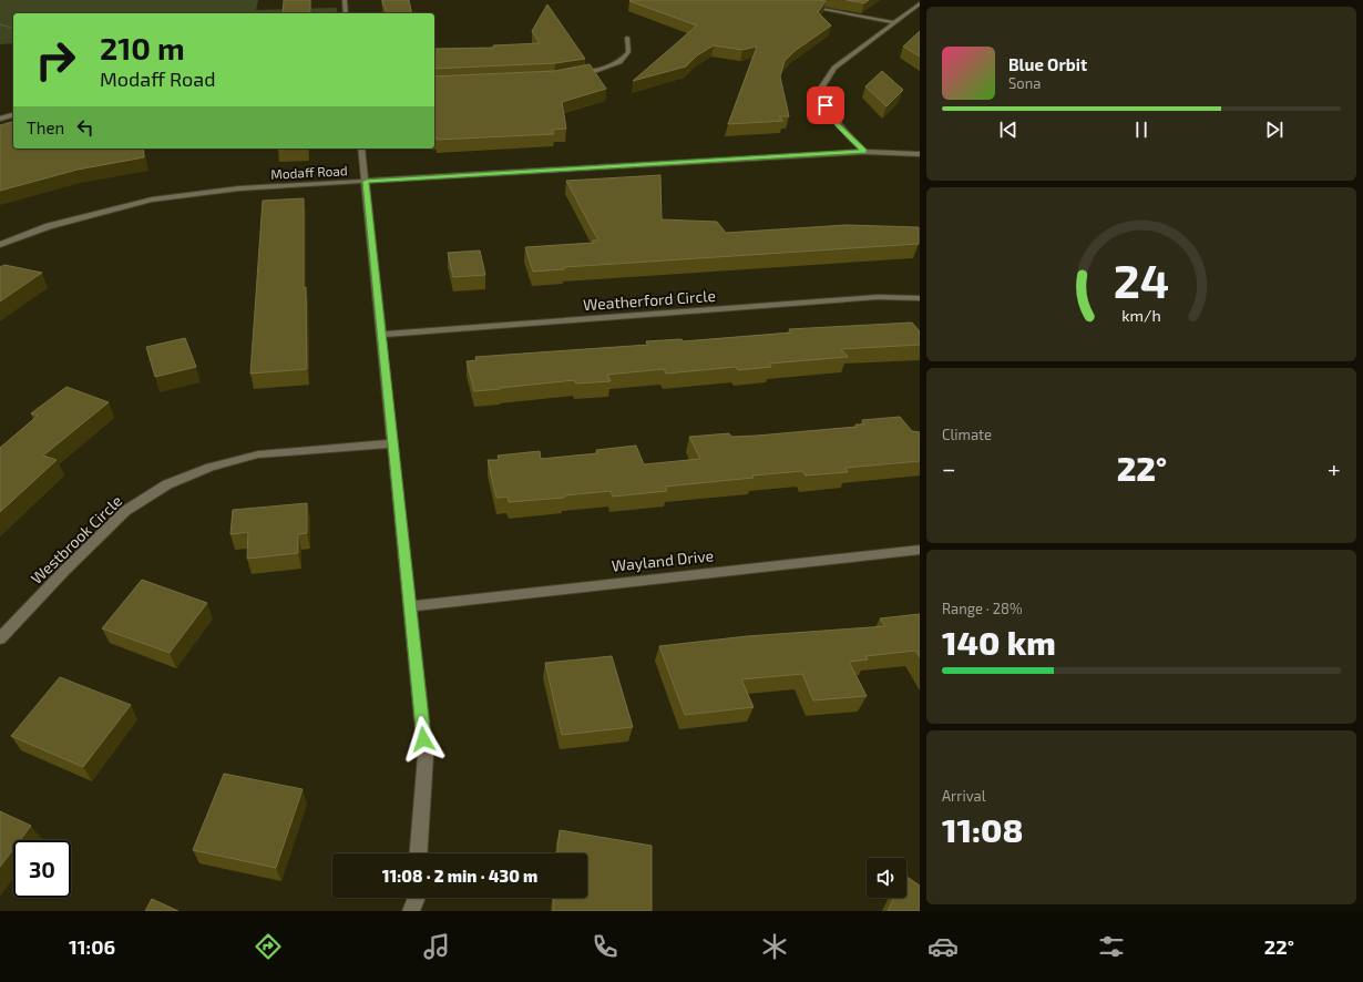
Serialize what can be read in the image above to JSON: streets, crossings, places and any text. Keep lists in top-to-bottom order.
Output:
{
  "streets": {
    "street": [
      "Modaff Road",
      "Weatherford Circle",
      "Westbrook Circle",
      "Wayland Drive"
    ]
  },
  "page": {
    "turn": ["210 m", "Modaff Road"],
    "song": ["Blue Orbit", "Sona"],
    "then": "Then",
    "tile": [
      "Climate",
      ["Range · 28%", "140 km"],
      ["Arrival", "11:08"]
    ],
    "heat": ["−", "22°", "+"],
    "limit": "30",
    "trip": "11:08 · 2 min · 430 m",
    "tabs": ["11:06", "22°"],
    "gauge": ["24", "km/h"]
  }
}
